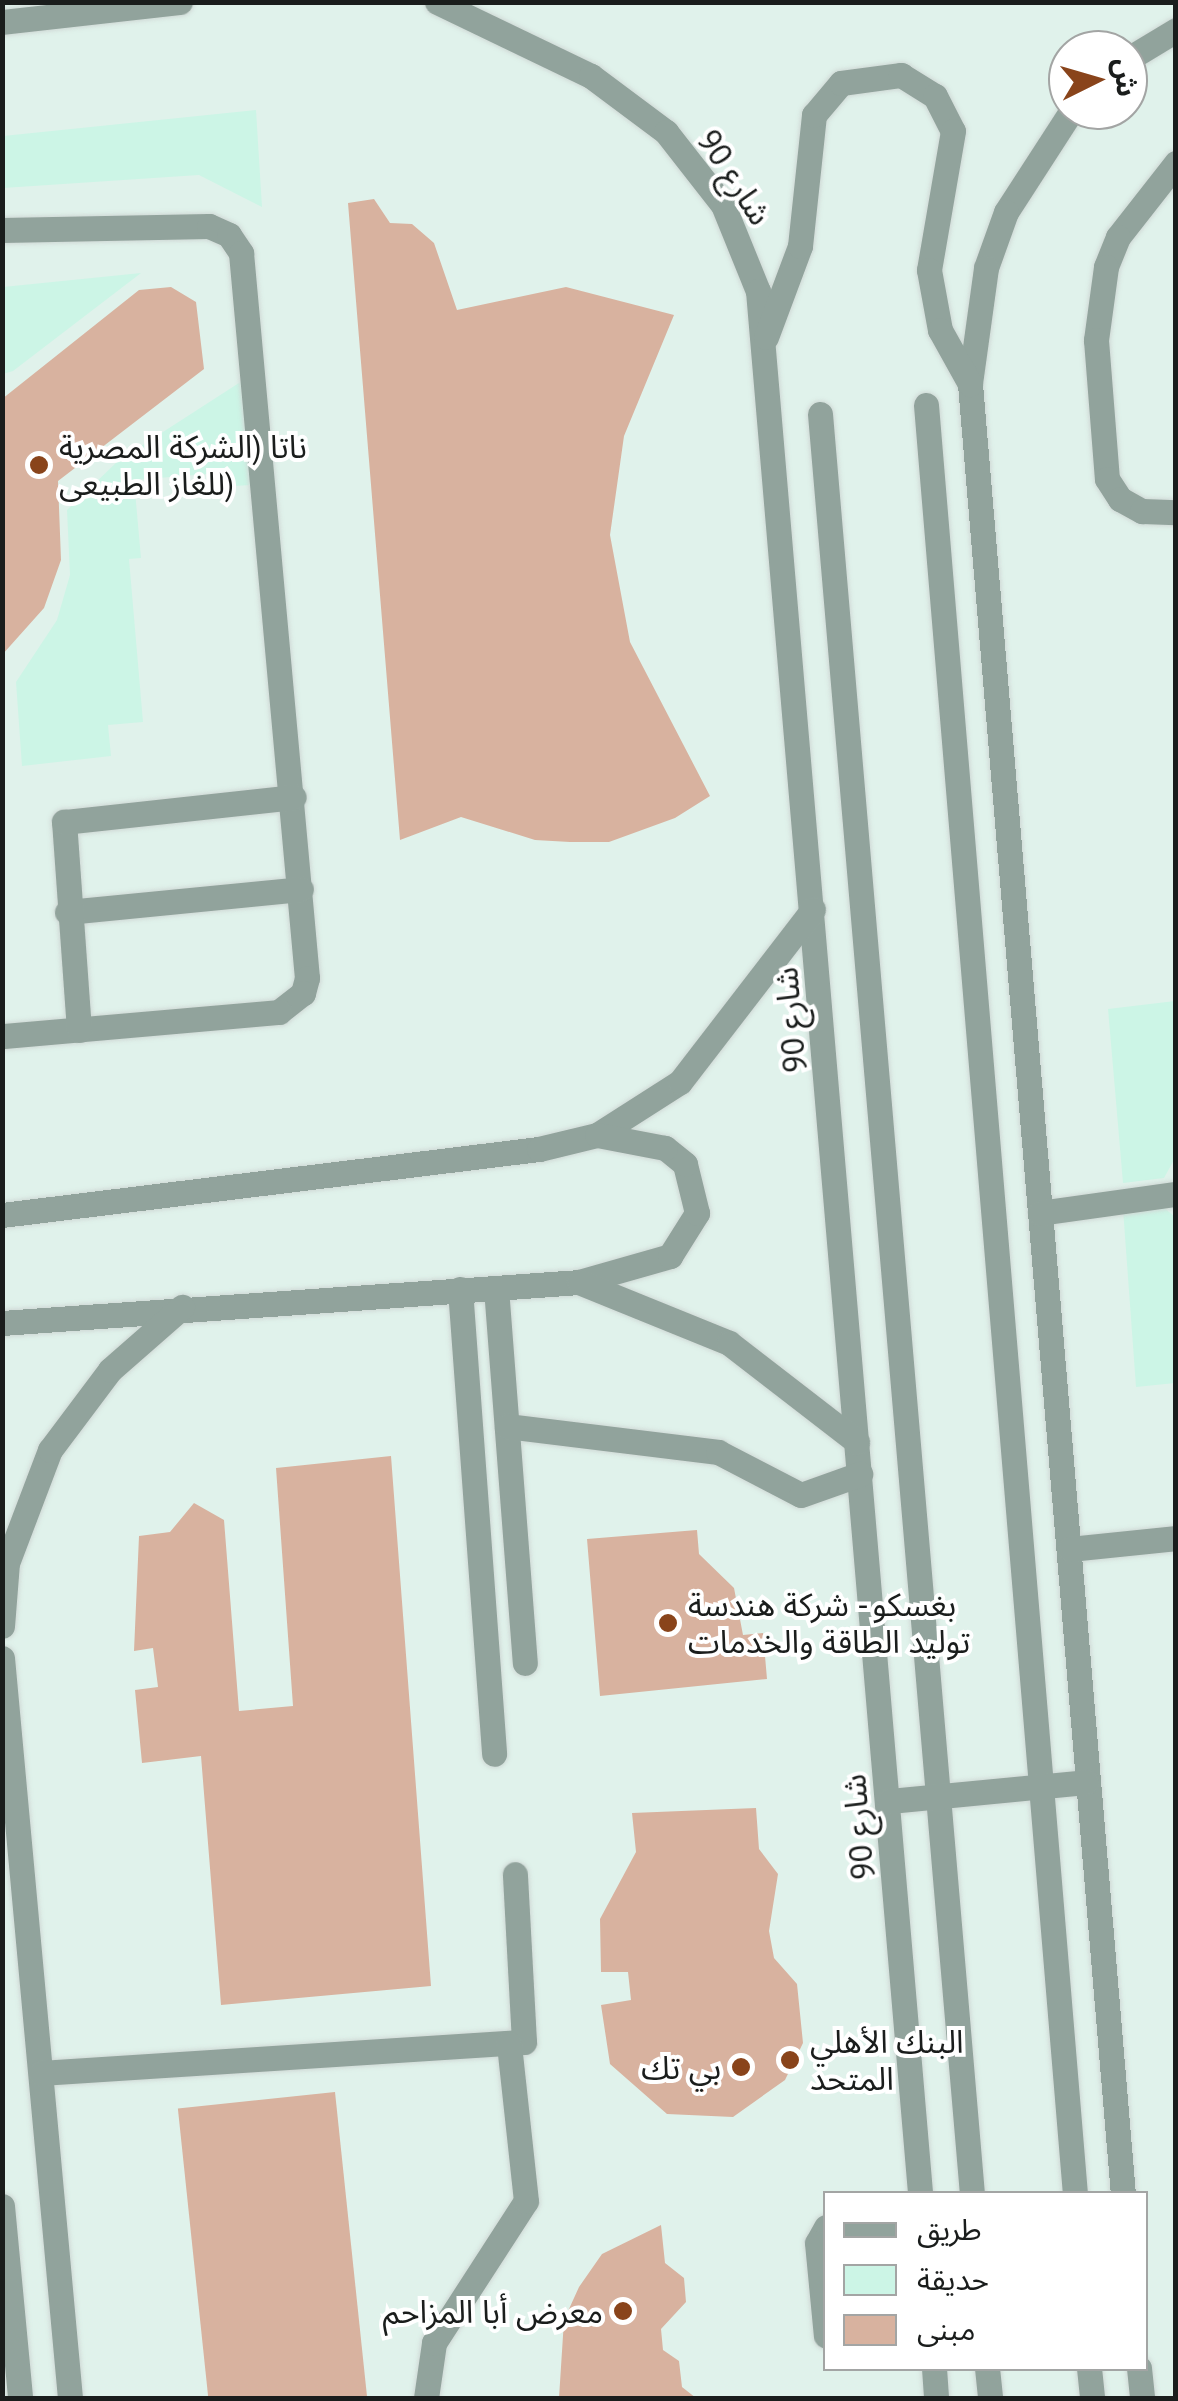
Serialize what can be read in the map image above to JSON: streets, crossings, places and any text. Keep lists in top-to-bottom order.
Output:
{
  "streets": {
    "street": ["شارع 90"]
  },
  "places": [
    "ناتا (الشركة المصرية للغاز الطبيعى)",
    "بغسكو - شركة هندسة توليد الطاقة والخدمات",
    "البنك الأهلي المتحد",
    "بي تك",
    "معرض أبا المزاحم"
  ],
  "legend": ["طريق", "حديقة", "مبنى"],
  "north": "right"
}
